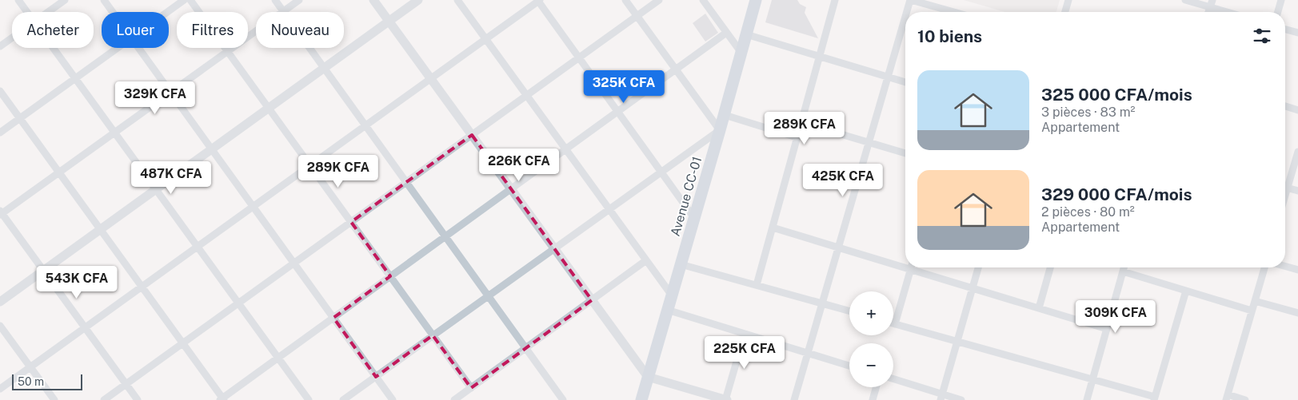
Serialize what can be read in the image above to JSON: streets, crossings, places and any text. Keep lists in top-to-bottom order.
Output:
{
  "streets": {
    "main road": ["Avenue CC-01"]
  },
  "scale_bar": "50 m",
  "page": {
    "chip": [
      "Acheter",
      "Louer",
      "Filtres",
      "Nouveau"
    ],
    "heading": "10 biens",
    "list": [
      {
        "name": "325 000 CFA/mois",
        "note": "3 pièces · 83 m² · Appartement"
      },
      {
        "name": "329 000 CFA/mois",
        "note": "2 pièces · 80 m² · Appartement"
      }
    ],
    "price": [
      "325K CFA",
      "329K CFA",
      "289K CFA",
      "226K CFA",
      "289K CFA",
      "487K CFA",
      "425K CFA",
      "543K CFA",
      "309K CFA",
      "225K CFA"
    ],
    "map_buttons": ["+", "−"],
    "scale": "50 m"
  }
}
